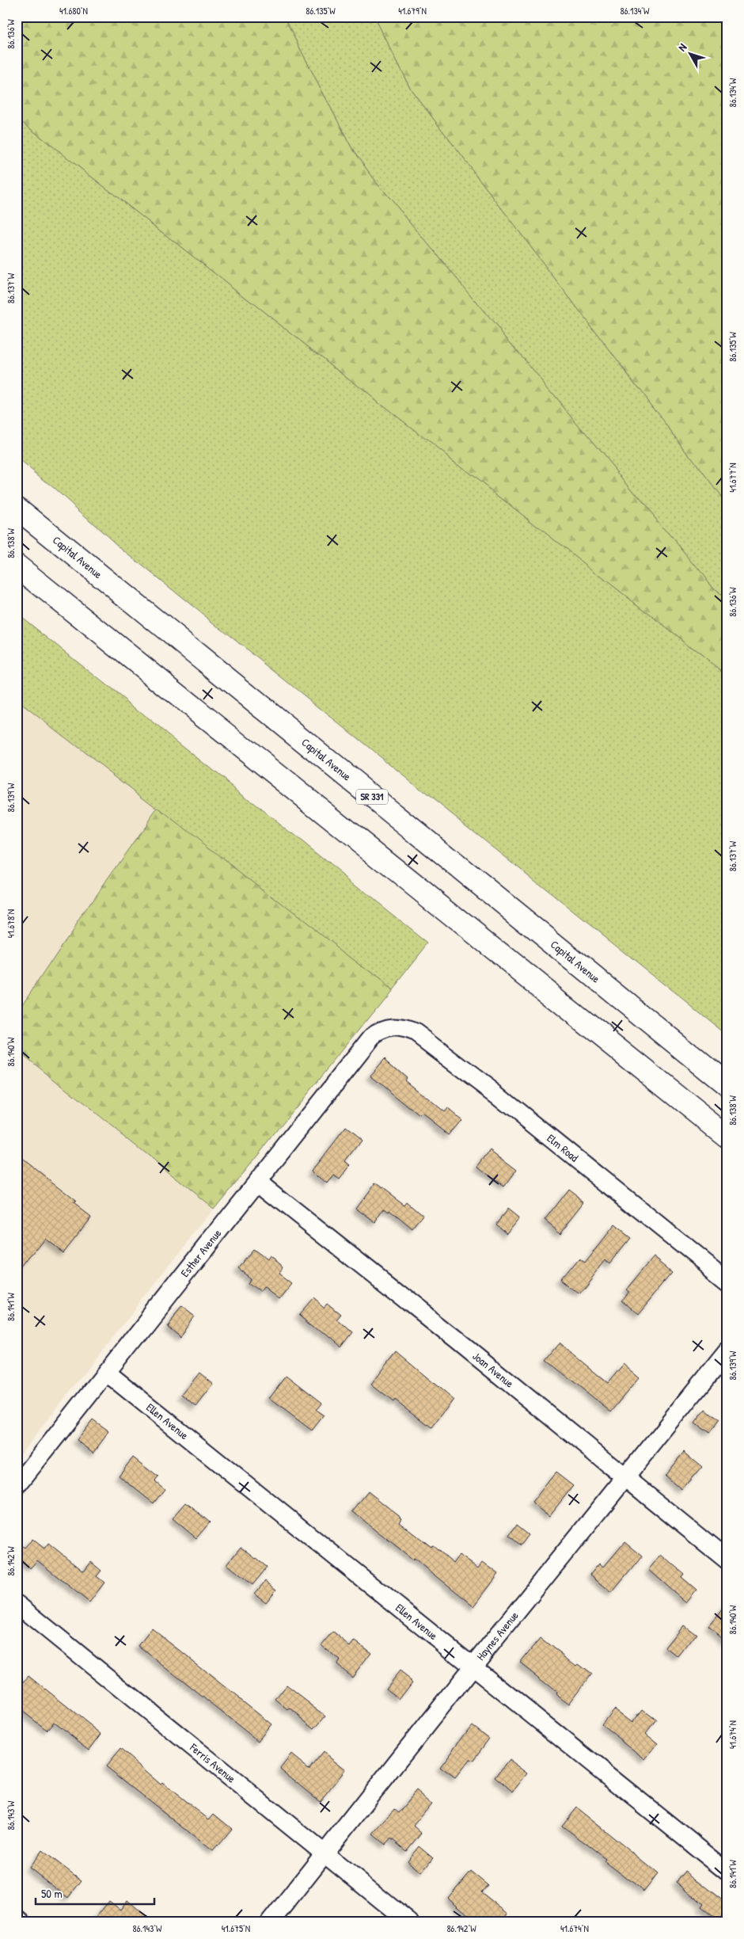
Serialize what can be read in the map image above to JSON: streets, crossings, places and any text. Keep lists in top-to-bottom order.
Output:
{
  "streets": {
    "highway": ["Capital Avenue", "SR 331"],
    "street": [
      "Elm Road",
      "Esther Avenue",
      "Joan Avenue",
      "Ellen Avenue",
      "Haynes Avenue",
      "Ferris Avenue"
    ]
  },
  "crossings": [
    ["Elm Road", "Esther Avenue"],
    ["Esther Avenue", "Joan Avenue"],
    ["Esther Avenue", "Ellen Avenue"],
    ["Joan Avenue", "Haynes Avenue"],
    ["Ellen Avenue", "Haynes Avenue"],
    ["Haynes Avenue", "Ferris Avenue"]
  ],
  "scale_bar": "50 m",
  "north": "top left",
  "coordinates": [
    "41.680°N",
    "86.135°W",
    "41.679°N",
    "86.134°W",
    "86.136°W",
    "86.137°W",
    "41.677°N",
    "86.138°W",
    "86.139°W",
    "41.678°N",
    "86.140°W",
    "86.141°W",
    "86.142°W",
    "41.674°N",
    "86.143°W",
    "41.675°N"
  ]
}
